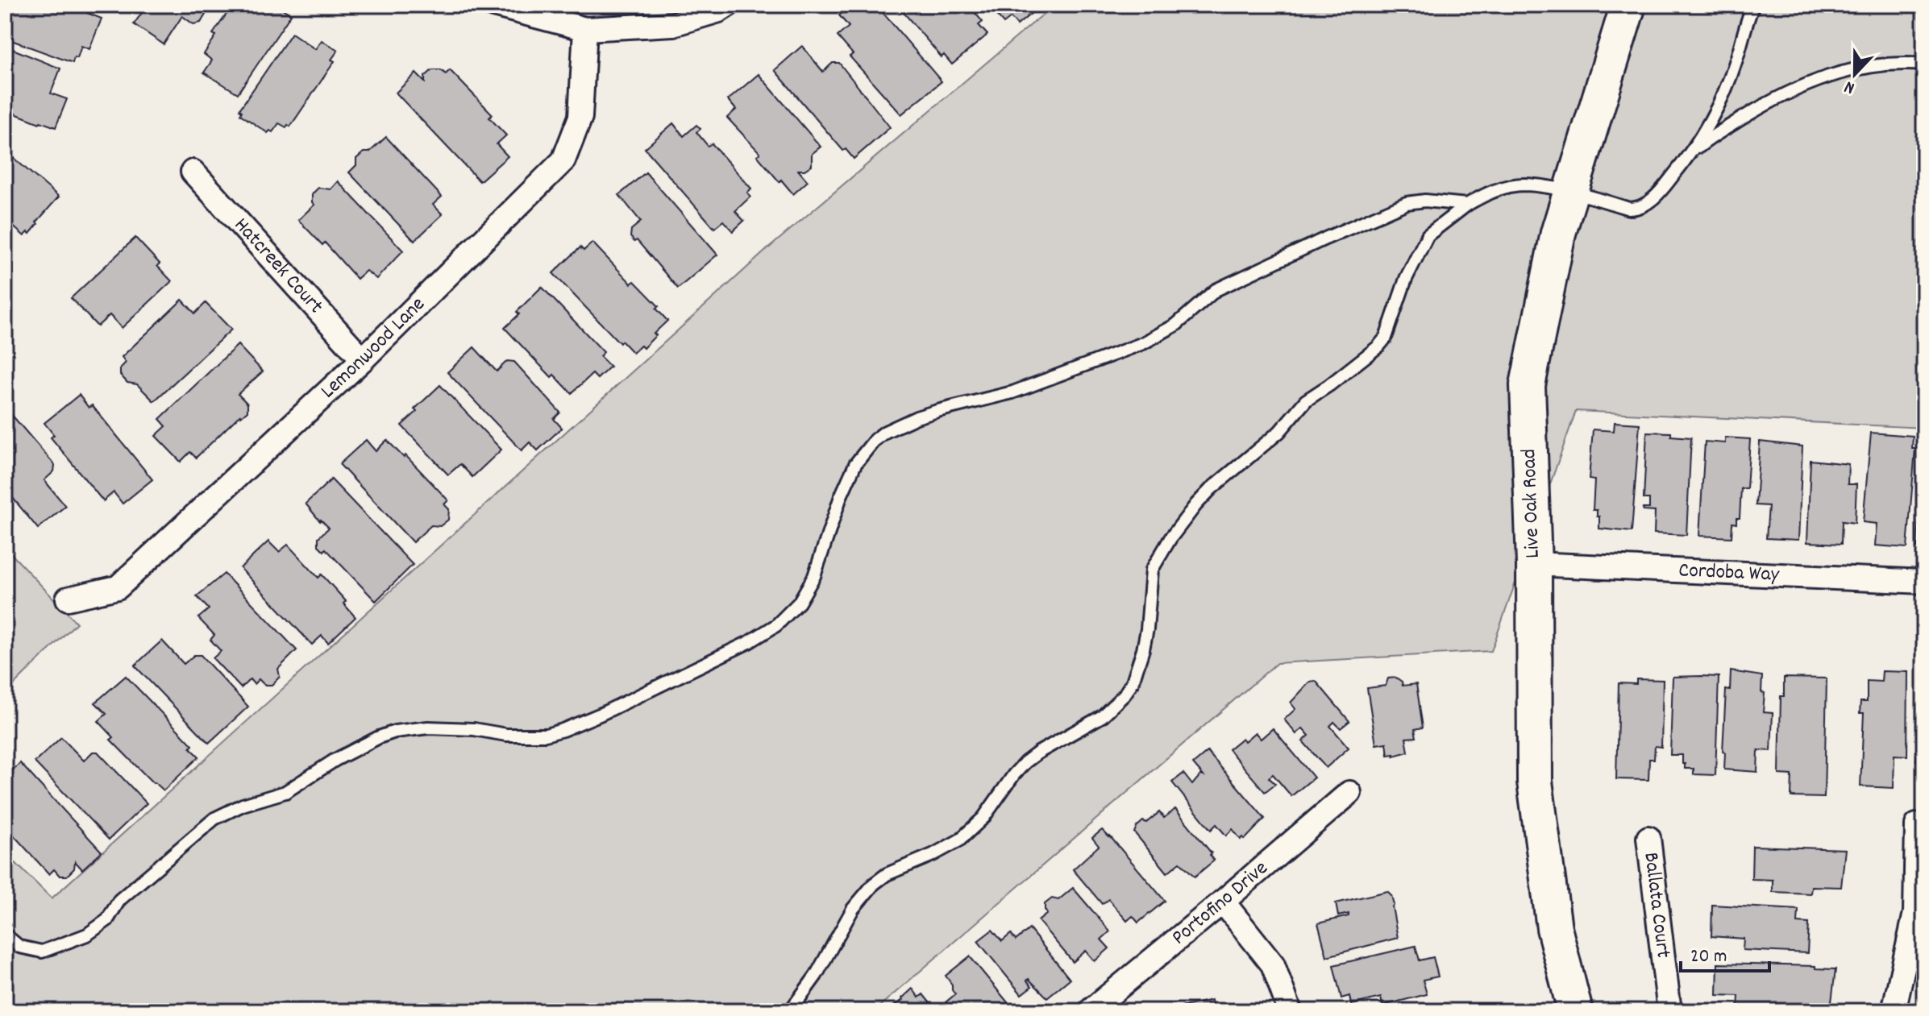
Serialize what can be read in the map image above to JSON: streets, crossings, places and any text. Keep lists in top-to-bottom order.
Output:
{
  "streets": {
    "street": [
      "Hatcreek Court",
      "Lemonwood Lane",
      "Live Oak Road",
      "Cordoba Way",
      "Portofino Drive",
      "Ballata Court"
    ]
  },
  "crossings": [
    ["Hatcreek Court", "Lemonwood Lane"],
    ["Live Oak Road", "Cordoba Way"]
  ],
  "scale_bar": "20 m",
  "north": "bottom"
}
